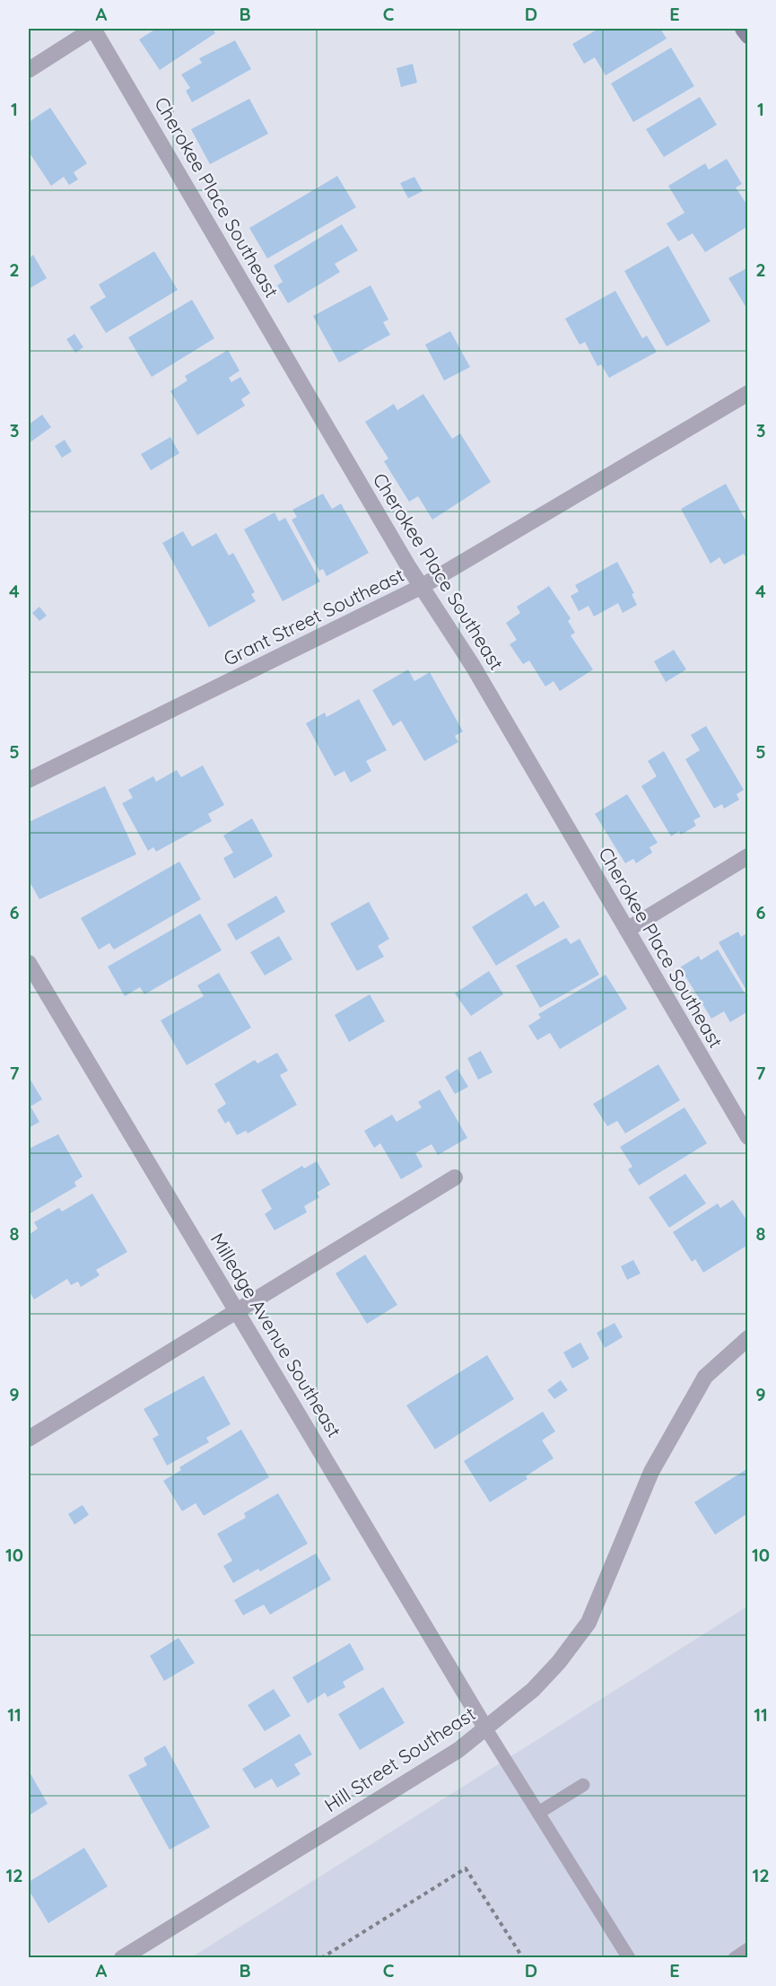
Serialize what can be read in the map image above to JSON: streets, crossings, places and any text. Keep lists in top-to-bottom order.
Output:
{
  "streets": {
    "street": [
      "Cherokee Place Southeast",
      "Grant Street Southeast",
      "Milledge Avenue Southeast",
      "Hill Street Southeast"
    ]
  },
  "crossings": [
    ["Cherokee Place Southeast", "Grant Street Southeast"],
    ["Milledge Avenue Southeast", "Hill Street Southeast"]
  ],
  "grid": {
    "columns": [
      "A",
      "B",
      "C",
      "D",
      "E"
    ],
    "rows": [
      "1",
      "2",
      "3",
      "4",
      "5",
      "6",
      "7",
      "8",
      "9",
      "10",
      "11",
      "12"
    ]
  }
}
